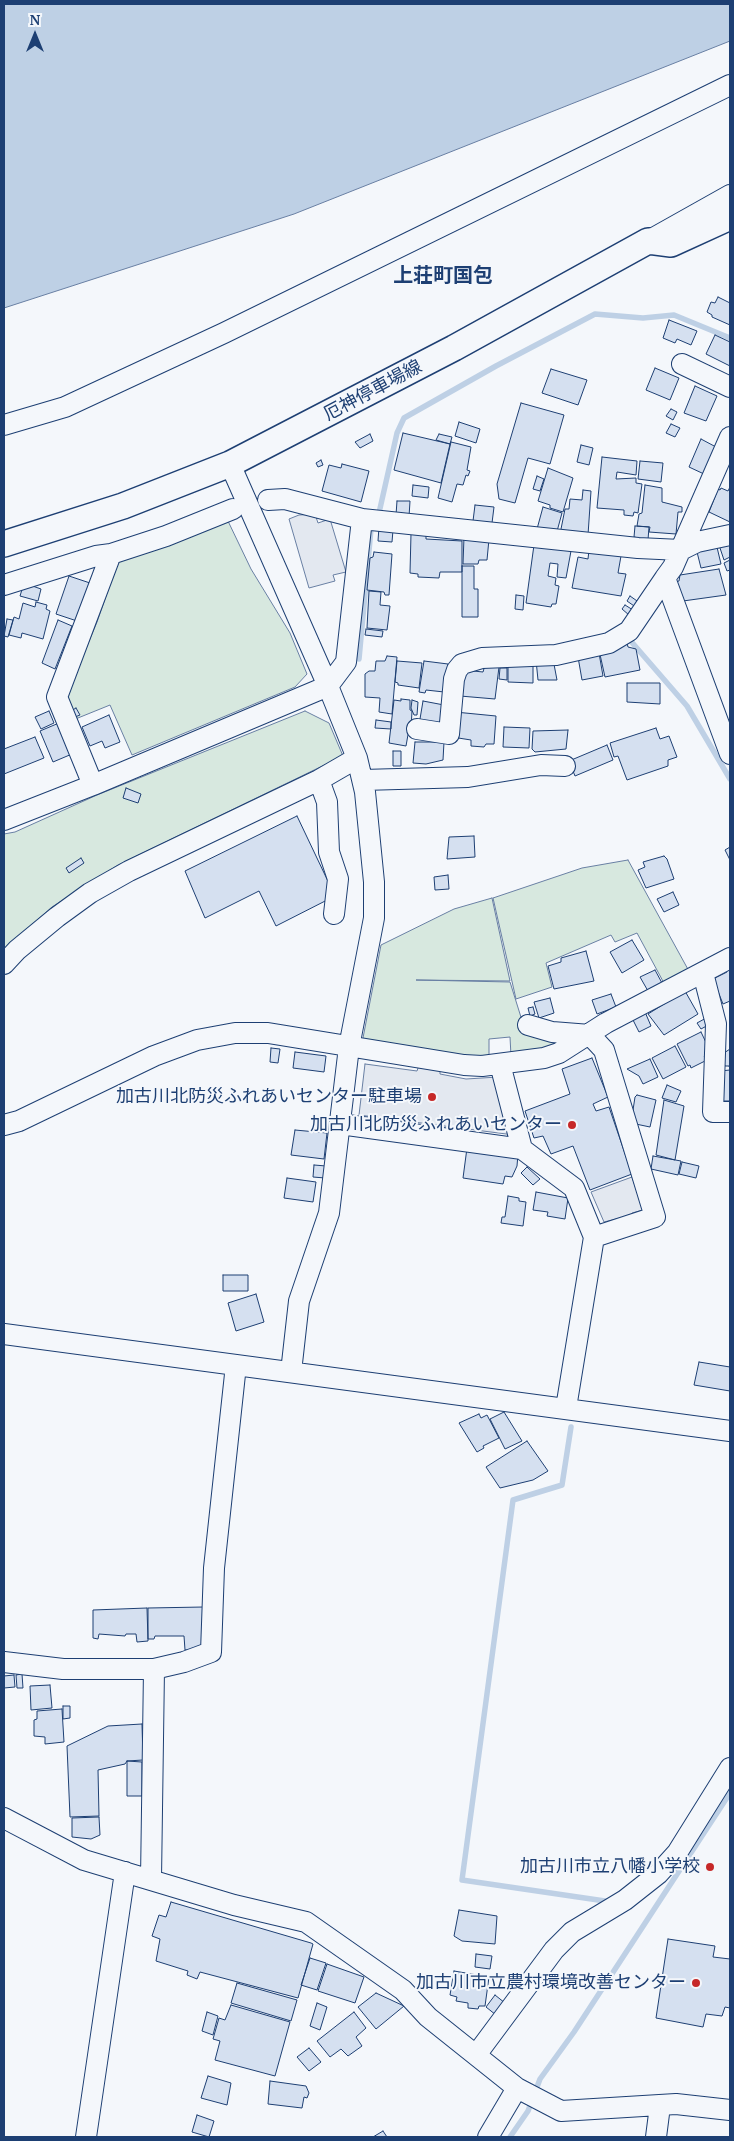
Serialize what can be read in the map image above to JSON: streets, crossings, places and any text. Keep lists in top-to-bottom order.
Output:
{
  "streets": {
    "main road": ["厄神停車場線"]
  },
  "districts": ["上荘町国包"],
  "places": [
    "加古川北防災ふれあいセンター駐車場",
    "加古川北防災ふれあいセンター",
    "加古川市立八幡小学校",
    "加古川市立農村環境改善センター"
  ],
  "north": "top"
}
